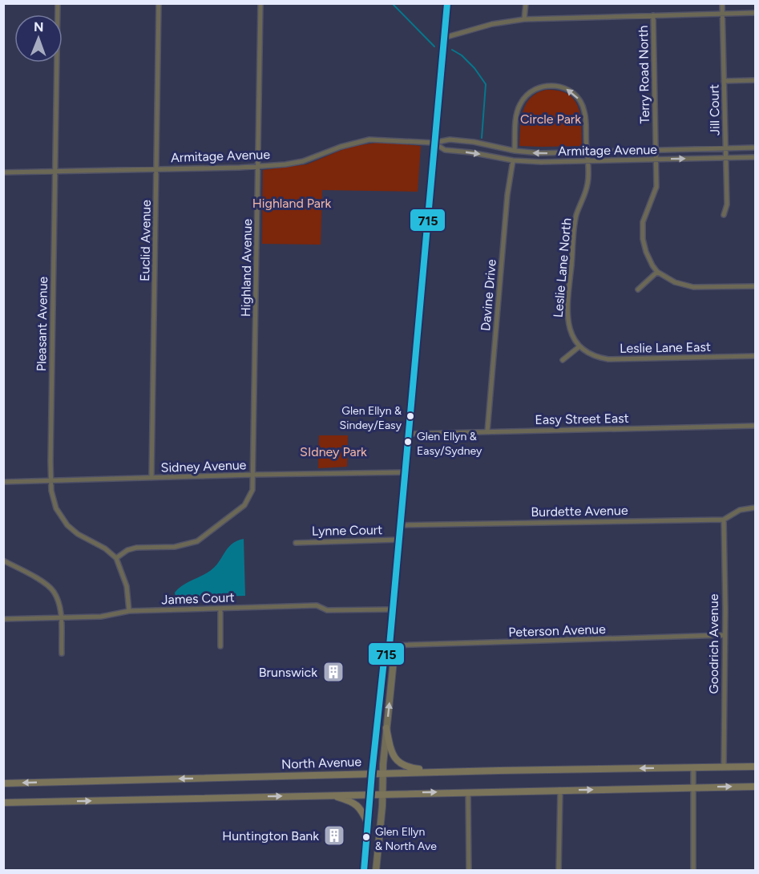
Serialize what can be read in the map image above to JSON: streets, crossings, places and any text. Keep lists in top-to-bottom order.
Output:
{
  "streets": {
    "main road": ["North Avenue"],
    "street": [
      "Terry Road North",
      "Jill Court",
      "Armitage Avenue",
      "Euclid Avenue",
      "Highland Avenue",
      "Leslie Lane North",
      "Davine Drive",
      "Pleasant Avenue",
      "Leslie Lane East",
      "Easy Street East",
      "Sidney Avenue",
      "Burdette Avenue",
      "Lynne Court",
      "James Court",
      "Peterson Avenue",
      "Goodrich Avenue"
    ]
  },
  "crossings": [
    ["Terry Road North", "Armitage Avenue"],
    ["Jill Court", "Armitage Avenue"],
    ["Armitage Avenue", "Euclid Avenue"],
    ["Armitage Avenue", "Highland Avenue"],
    ["Armitage Avenue", "Leslie Lane North"],
    ["Armitage Avenue", "Davine Drive"],
    ["Armitage Avenue", "Pleasant Avenue"],
    ["Euclid Avenue", "Sidney Avenue"],
    ["Highland Avenue", "Pleasant Avenue"],
    ["Highland Avenue", "Sidney Avenue"],
    ["Leslie Lane North", "Leslie Lane East"],
    ["Davine Drive", "Easy Street East"],
    ["Pleasant Avenue", "Sidney Avenue"],
    ["Burdette Avenue", "Goodrich Avenue"],
    ["Peterson Avenue", "Goodrich Avenue"],
    ["Goodrich Avenue", "North Avenue"]
  ],
  "parks": ["Circle Park", "Highland Park", "SIdney Park"],
  "places": {
    "other": ["Glen Ellyn & Sindey/Easy", "Glen Ellyn & Easy/Sydney", "Glen Ellyn & North Ave"],
    "building": ["Brunswick", "Huntington Bank"]
  },
  "lines": ["transit line 715"],
  "north": "top"
}
